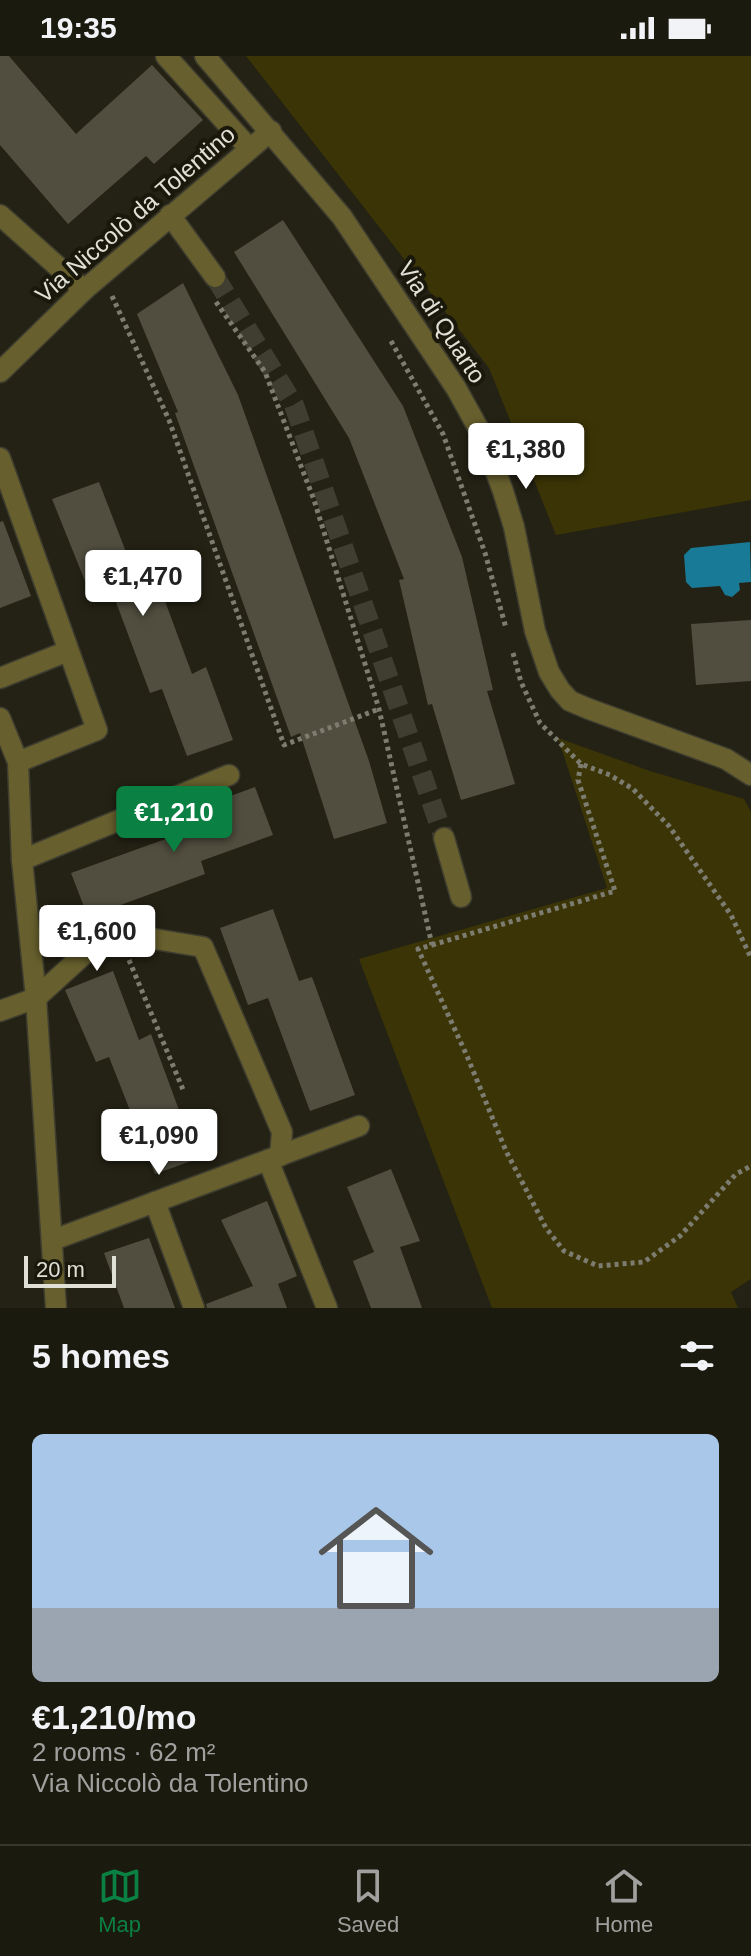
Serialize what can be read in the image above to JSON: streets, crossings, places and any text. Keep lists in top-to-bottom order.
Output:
{
  "streets": {
    "street": ["Via Niccolò da Tolentino", "Via di Quarto"]
  },
  "crossings": [
    ["Via Niccolò da Tolentino", "Via di Quarto"]
  ],
  "scale_bar": "20 m",
  "page": {
    "status": "19:35",
    "price": [
      "€1,380",
      "€1,470",
      "€1,210",
      "€1,600",
      "€1,090"
    ],
    "scale": "20 m",
    "heading": "5 homes",
    "list": [
      {
        "name": "€1,210/mo",
        "note": "2 rooms · 62 m² · Via Niccolò da Tolentino"
      }
    ],
    "tabs": ["Map", "Saved", "Home"]
  }
}
